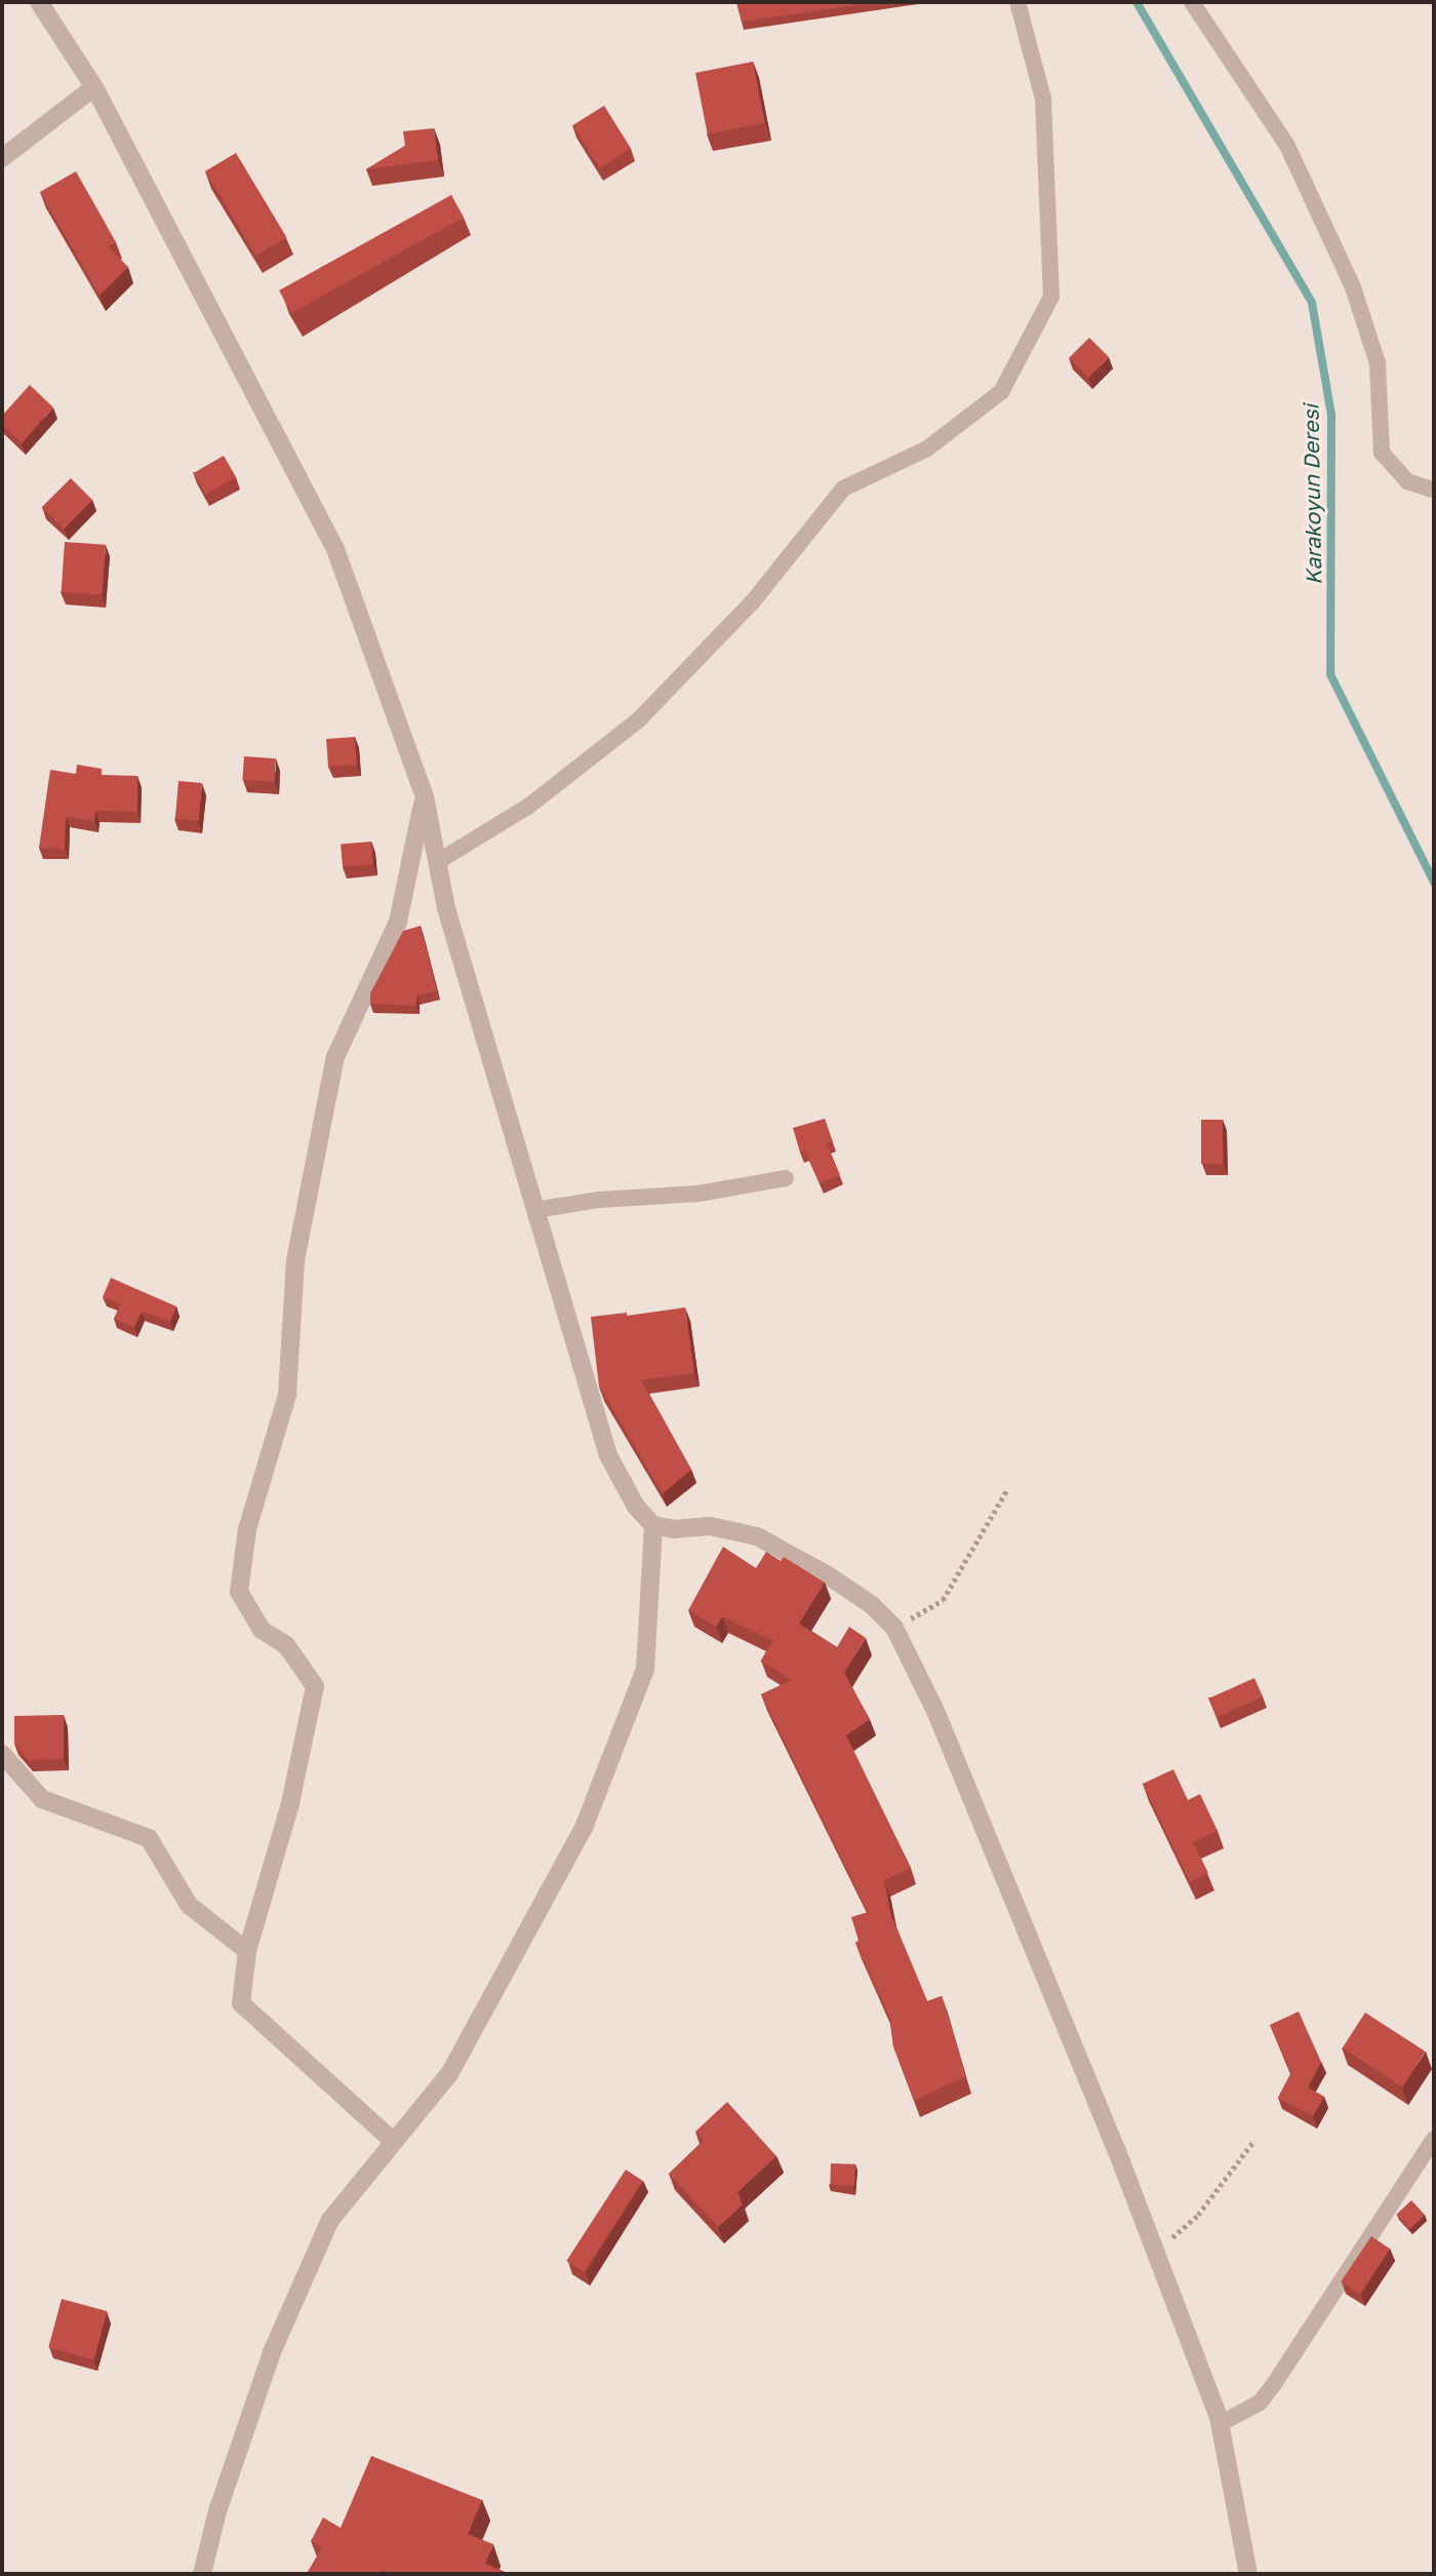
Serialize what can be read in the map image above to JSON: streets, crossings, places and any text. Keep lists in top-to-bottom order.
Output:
{
  "water": ["Karakoyun Deresi"]
}
